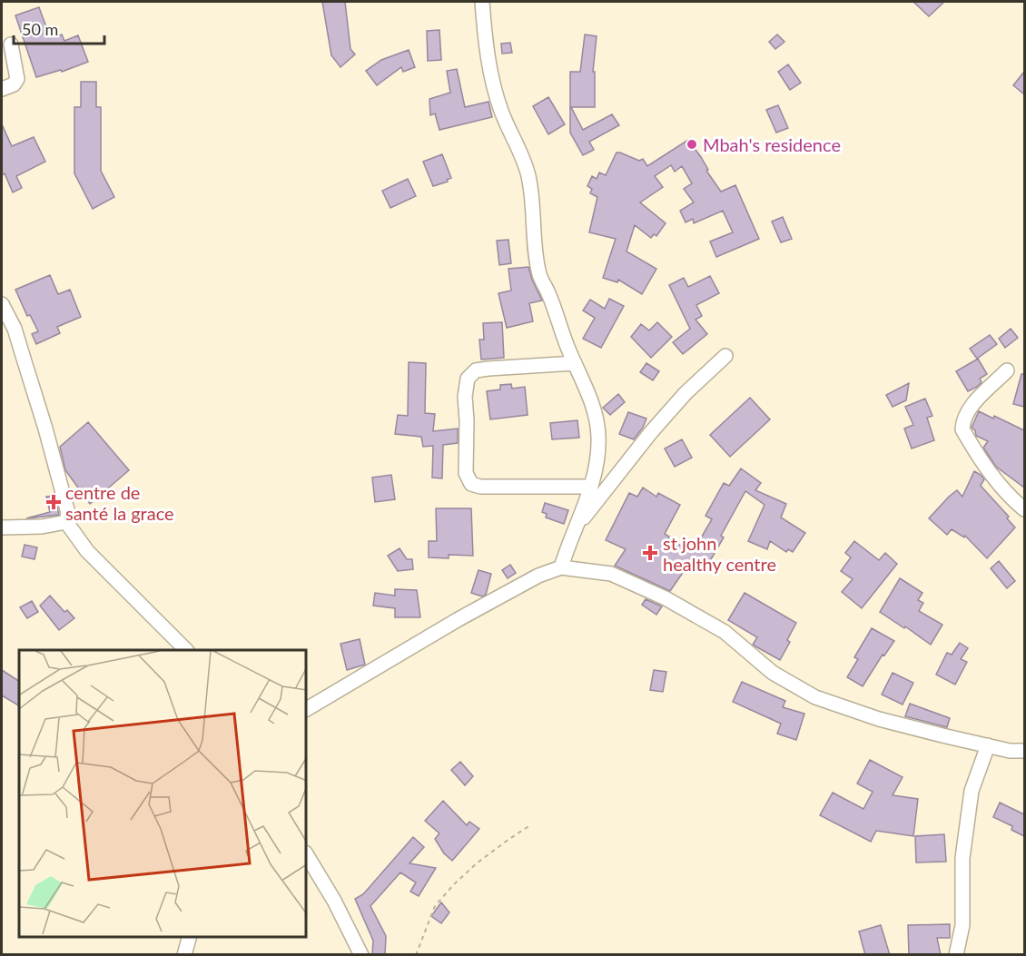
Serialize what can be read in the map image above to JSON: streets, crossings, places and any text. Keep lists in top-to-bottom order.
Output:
{
  "places": {
    "other": ["Mbah's residence"],
    "health": ["centre de santé la grace", "st john healthy centre"]
  },
  "scale_bar": "50 m"
}
